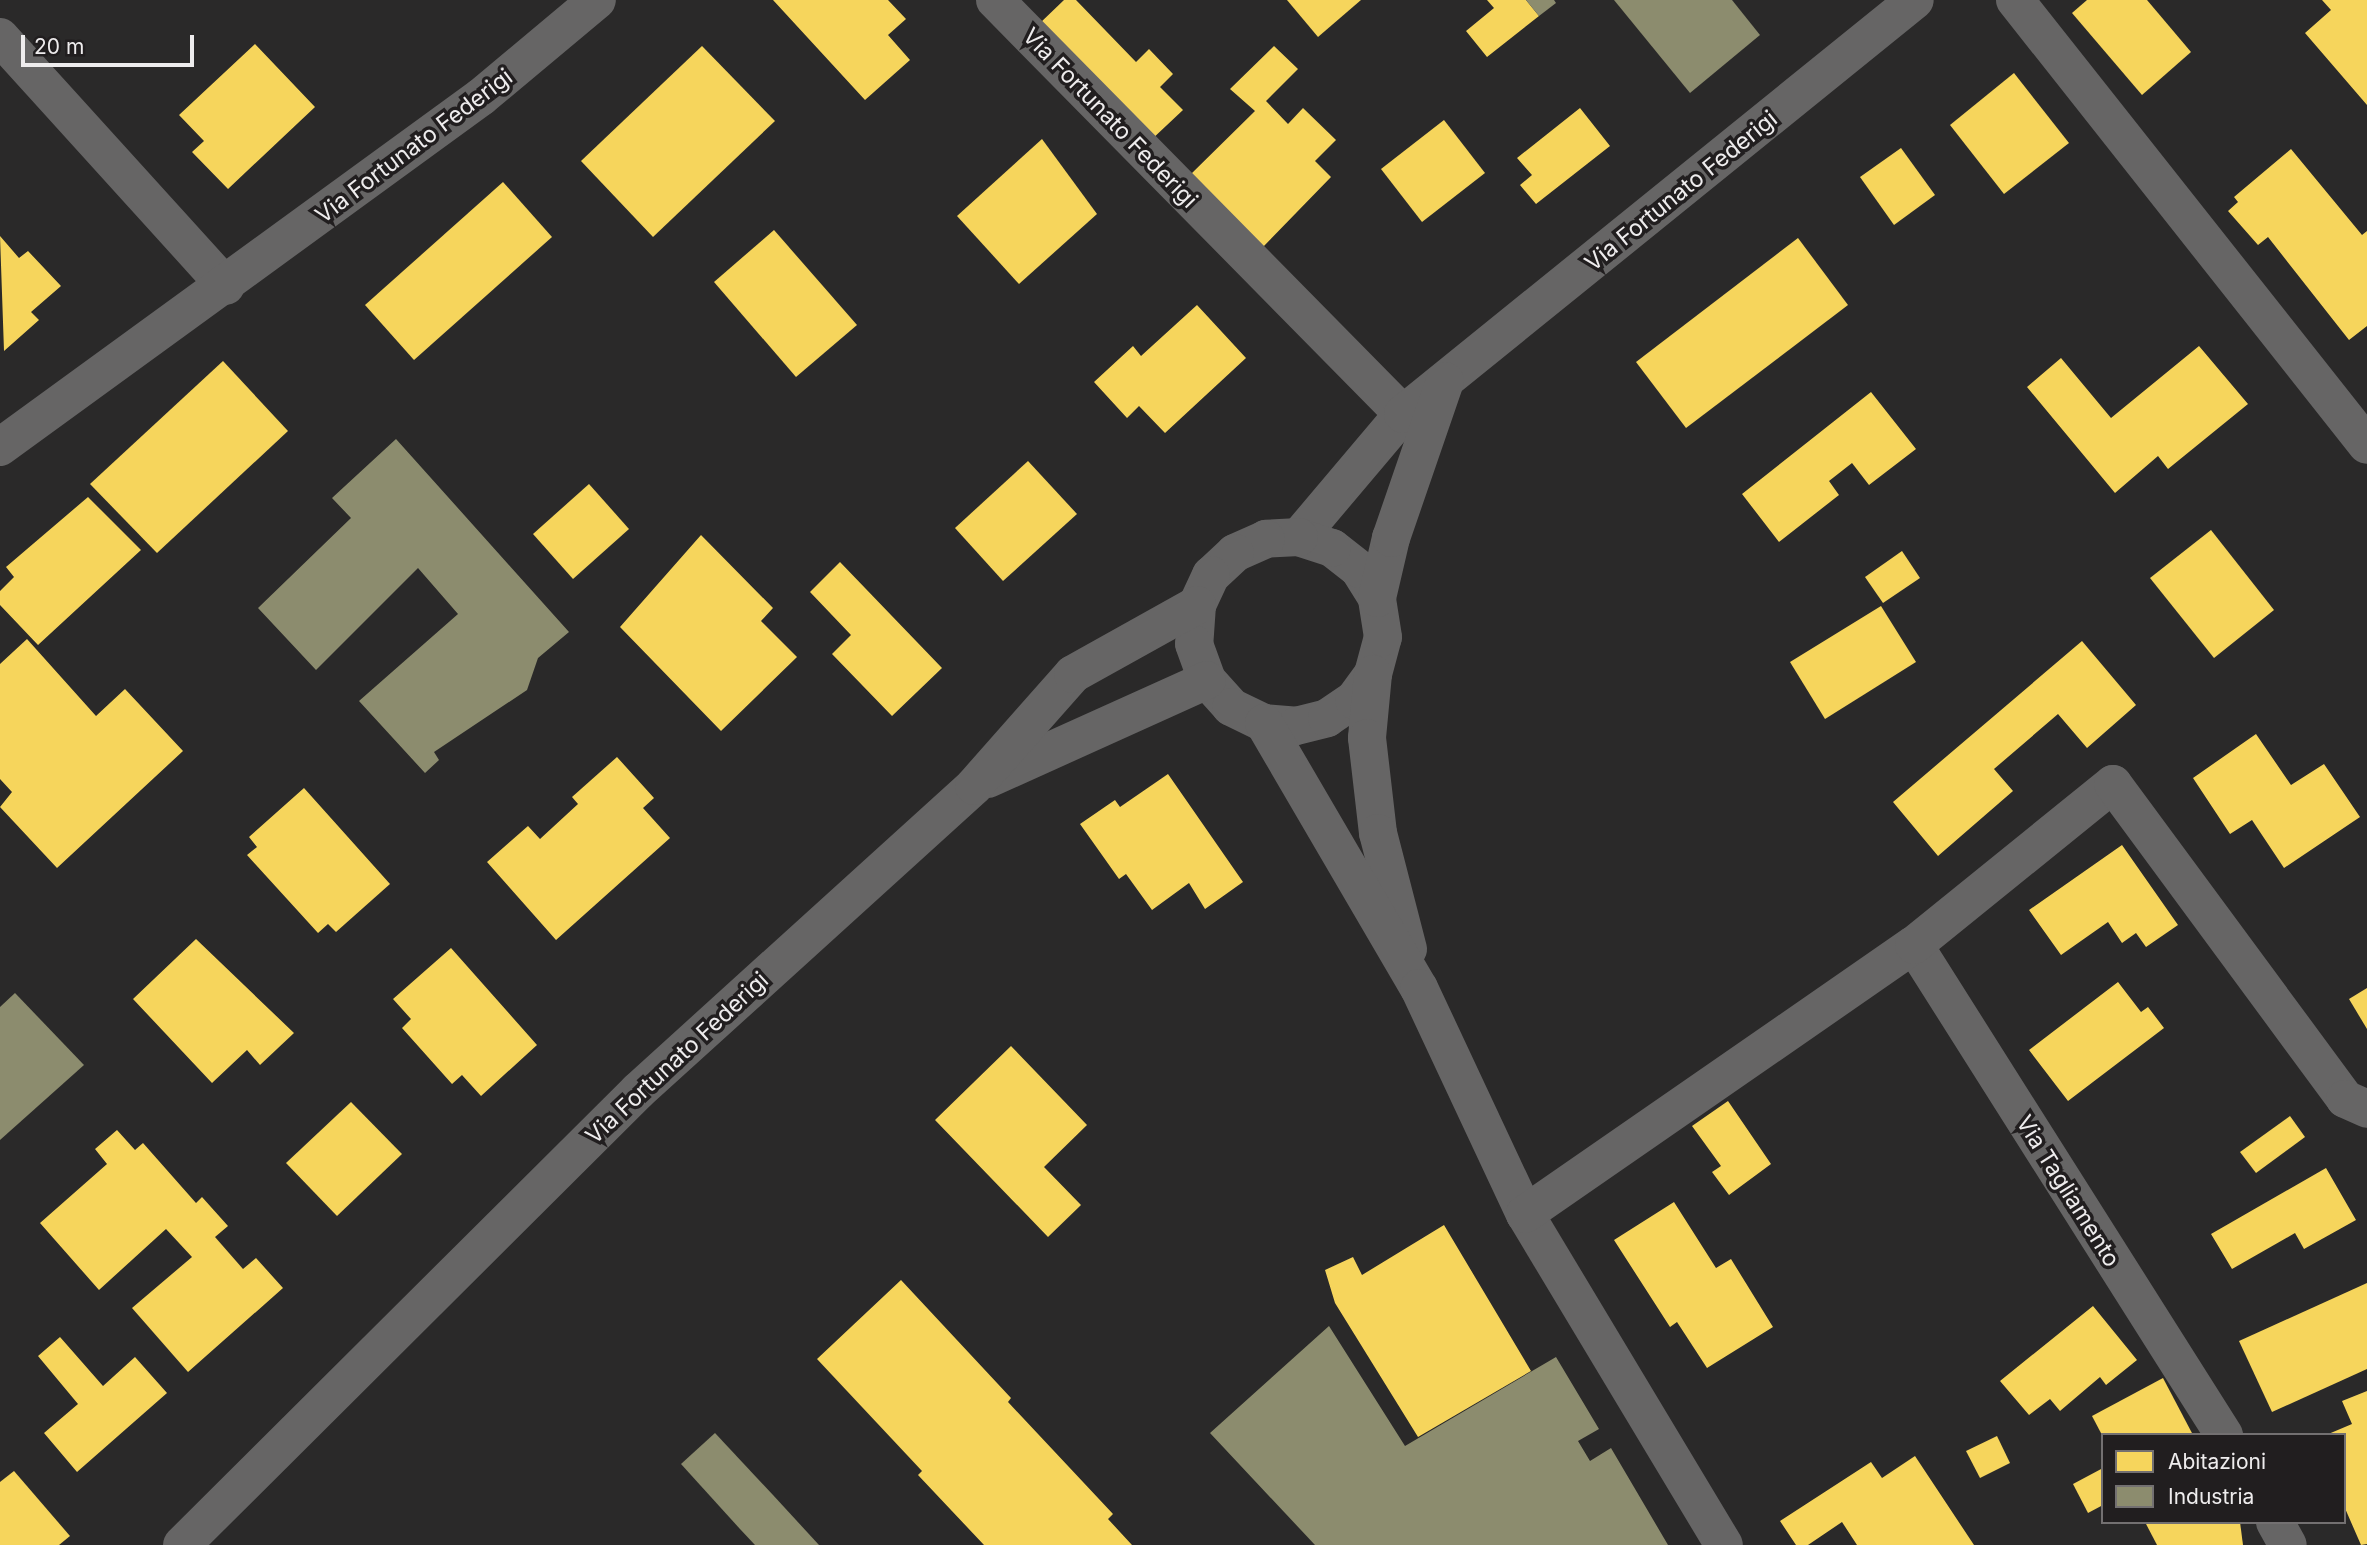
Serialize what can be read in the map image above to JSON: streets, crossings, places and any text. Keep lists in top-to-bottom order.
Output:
{
  "streets": {
    "street": ["Via Fortunato Federigi", "Via Tagliamento"]
  },
  "legend": ["Abitazioni", "Industria"],
  "scale_bar": "20 m"
}
